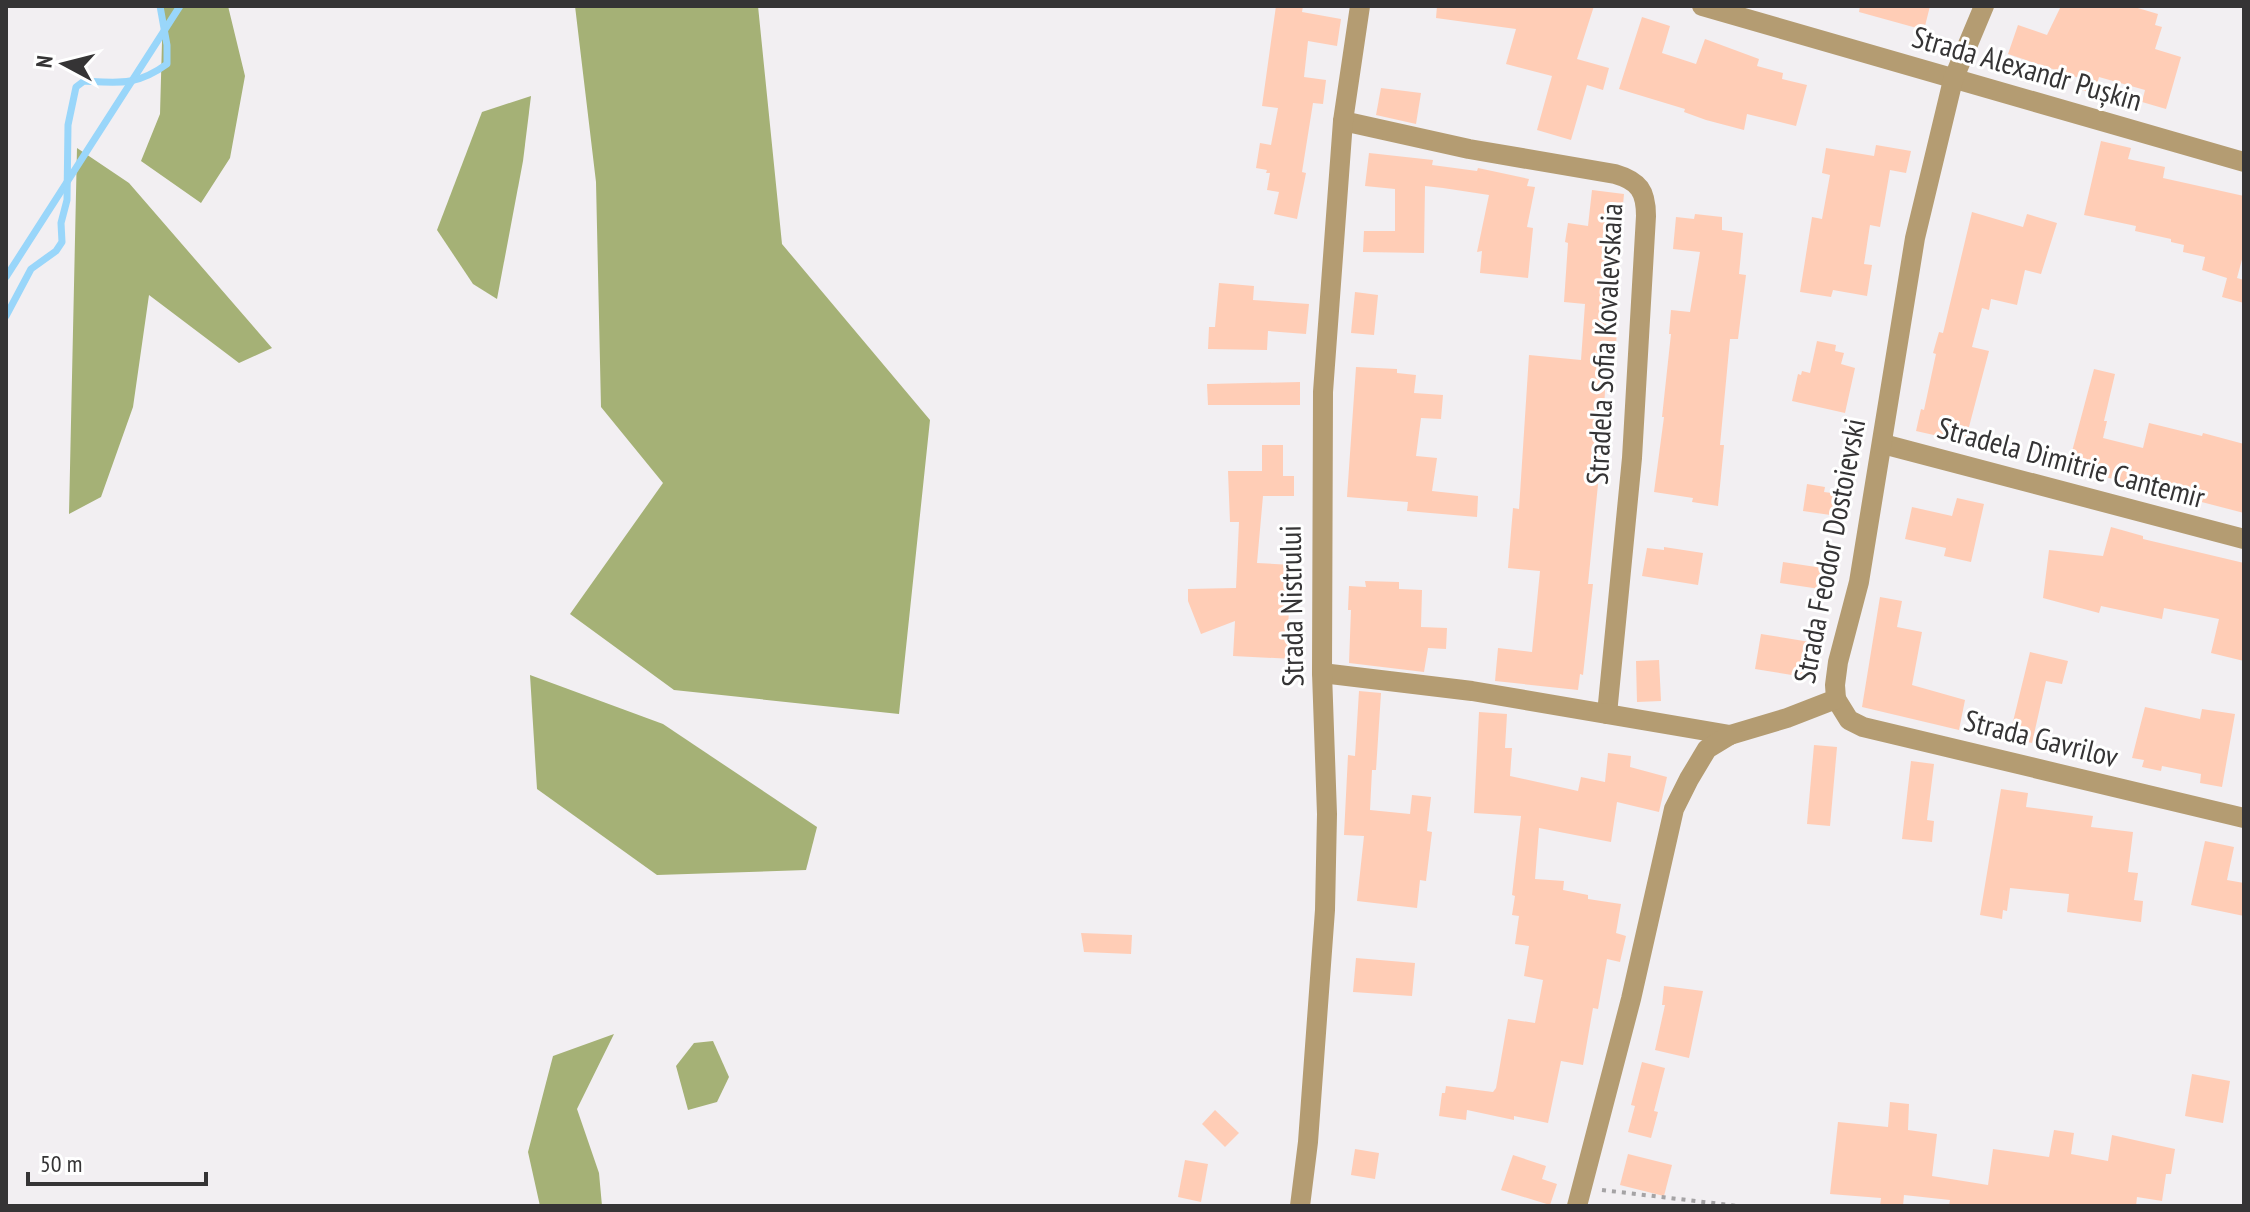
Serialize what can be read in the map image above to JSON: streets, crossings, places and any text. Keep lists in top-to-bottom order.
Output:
{
  "streets": {
    "street": [
      "Strada Alexandr Pușkin",
      "Stradela Sofia Kovalevskaia",
      "Stradela Dimitrie Cantemir",
      "Strada Feodor Dostoievski",
      "Strada Nistrului",
      "Strada Gavrilov"
    ]
  },
  "crossings": [
    ["Strada Alexandr Pușkin", "Strada Feodor Dostoievski"],
    ["Stradela Sofia Kovalevskaia", "Strada Nistrului"],
    ["Stradela Dimitrie Cantemir", "Strada Feodor Dostoievski"],
    ["Strada Feodor Dostoievski", "Strada Gavrilov"]
  ],
  "scale_bar": "50 m",
  "north": "left"
}
